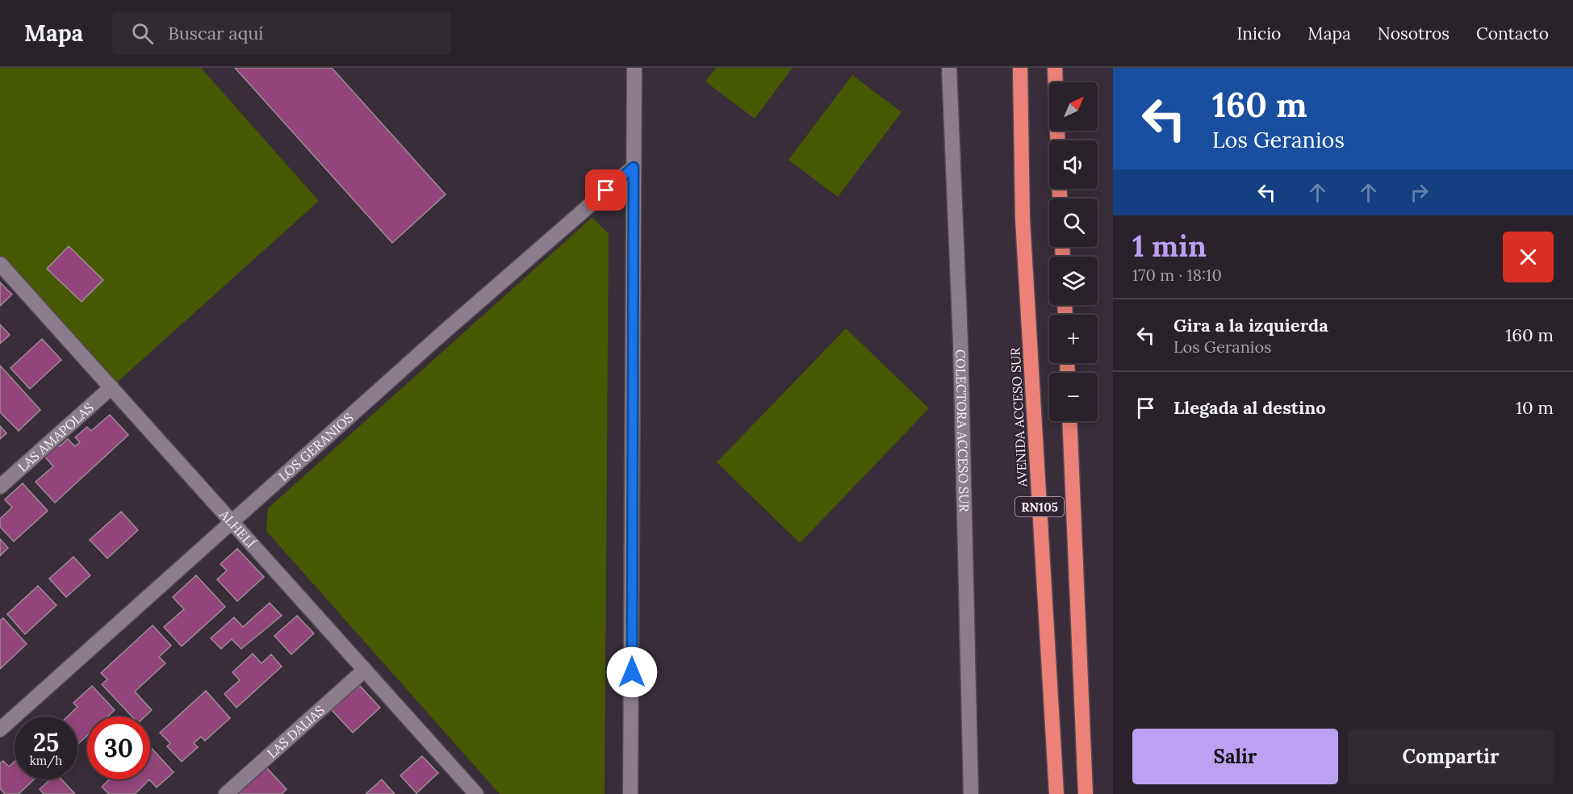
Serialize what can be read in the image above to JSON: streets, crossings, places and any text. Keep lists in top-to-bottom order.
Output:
{
  "streets": {
    "highway": ["AVENIDA ACCESO SUR", "RN105"],
    "street": [
      "COLECTORA ACCESO SUR",
      "LAS AMAPOLAS",
      "LOS GERANIOS",
      "ALHELÍ",
      "LAS DALIAS"
    ]
  },
  "crossings": [
    ["LAS AMAPOLAS", "ALHELÍ"],
    ["LOS GERANIOS", "ALHELÍ"],
    ["ALHELÍ", "LAS DALIAS"]
  ],
  "north": "top right",
  "page": {
    "header": "Mapa",
    "search": "Buscar aquí",
    "nav": [
      "Inicio",
      "Mapa",
      "Nosotros",
      "Contacto"
    ],
    "turn": ["160 m", "Los Geranios"],
    "map_buttons": ["+", "−"],
    "heading": ["1 min", "170 m · 18:10"],
    "list": [
      {
        "name": "Gira a la izquierda",
        "note": "Los Geranios",
        "value": "160 m"
      },
      {
        "name": "Llegada al destino",
        "value": "10 m"
      }
    ],
    "speed": "25 km/h",
    "limit": "30",
    "buttons": ["Salir", "Compartir"]
  }
}
